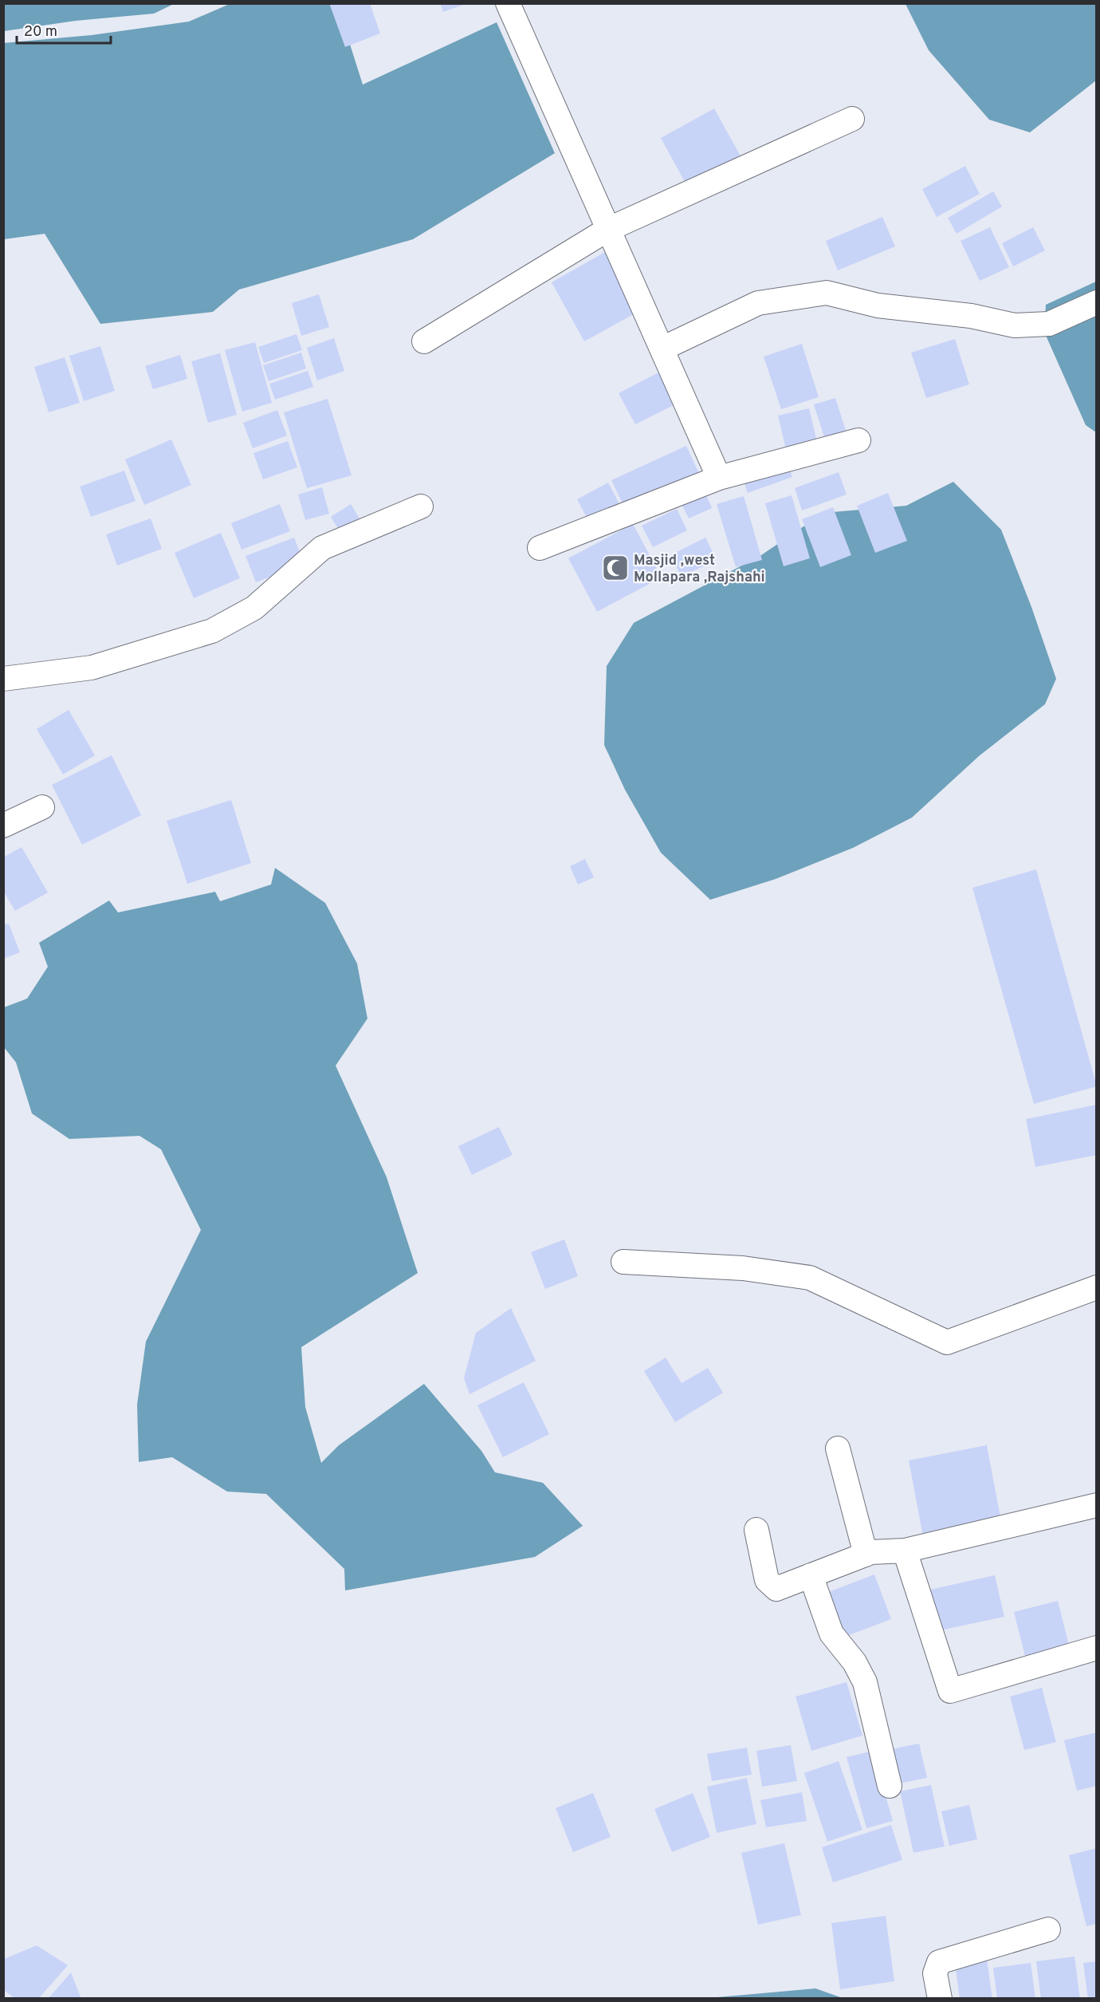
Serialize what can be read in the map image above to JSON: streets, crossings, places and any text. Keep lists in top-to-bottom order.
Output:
{
  "places": {
    "mosque": ["Masjid ,west Mollapara ,Rajshahi"]
  },
  "scale_bar": "20 m"
}
